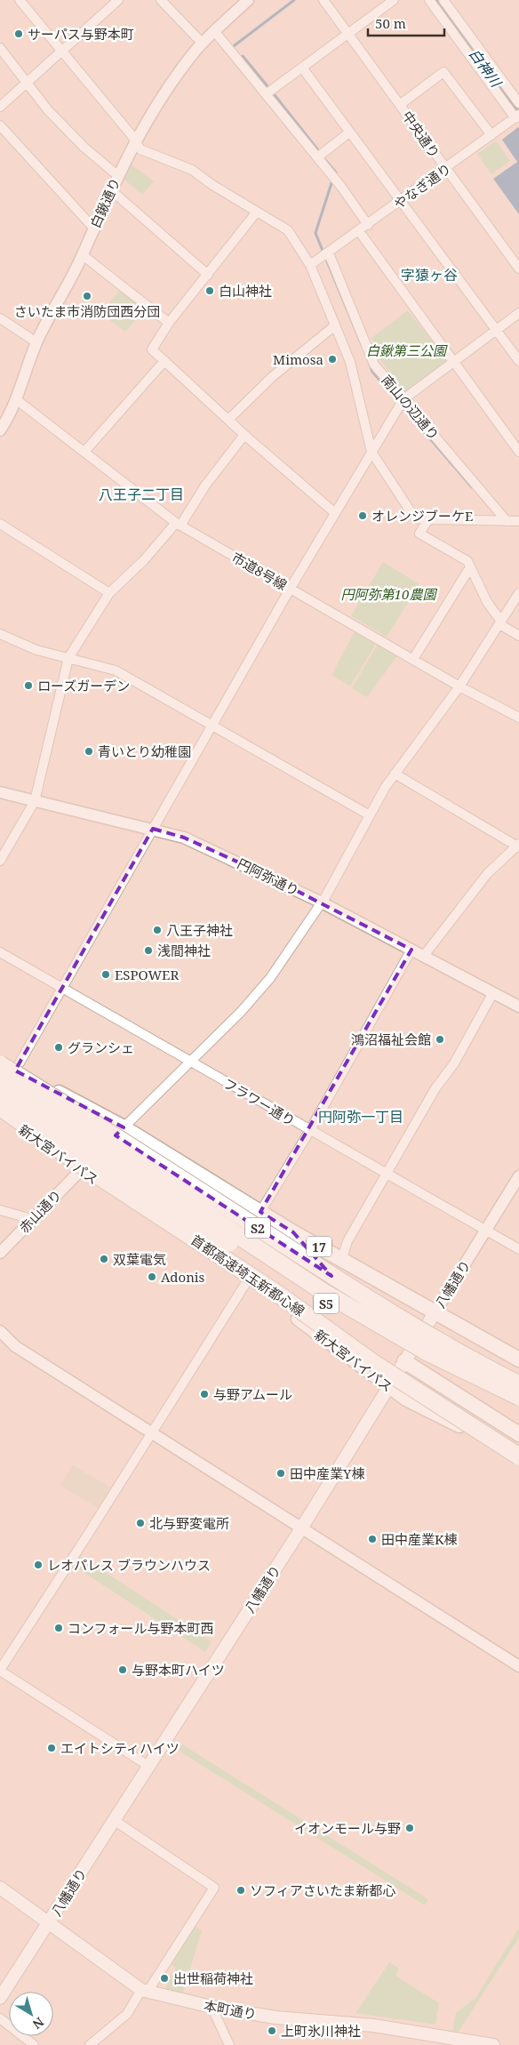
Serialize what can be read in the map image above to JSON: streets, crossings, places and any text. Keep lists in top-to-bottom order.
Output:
{
  "streets": {
    "highway": [
      "新大宮バイパス",
      "S2",
      "17",
      "首都高速埼玉新都心線",
      "S5"
    ],
    "main road": ["八幡通り", "本町通り"],
    "street": [
      "中央通り",
      "やなぎ通り",
      "白鍬通り",
      "南山の辺通り",
      "市道8号線",
      "円阿弥通り",
      "フラワー通り",
      "赤山通り"
    ]
  },
  "crossings": [
    ["中央通り", "やなぎ通り"],
    ["やなぎ通り", "南山の辺通り"],
    ["白鍬通り", "市道8号線"],
    ["フラワー通り", "八幡通り"],
    ["新大宮バイパス", "赤山通り"],
    ["新大宮バイパス", "首都高速埼玉新都心線"],
    ["新大宮バイパス", "八幡通り"],
    ["S2", "17"],
    ["17", "八幡通り"],
    ["八幡通り", "本町通り"]
  ],
  "districts": ["字猿ヶ谷", "八王子二丁目", "円阿弥一丁目"],
  "water": ["白神川"],
  "parks": ["白鍬第三公園", "円阿弥第10農園"],
  "places": [
    "サーパス与野本町",
    "白山神社",
    "さいたま市消防団西分団",
    "Mimosa",
    "オレンジブーケE",
    "ローズガーデン",
    "青いとり幼稚園",
    "八王子神社",
    "浅間神社",
    "ESPOWER",
    "鴻沼福祉会館",
    "グランシェ",
    "双葉電気",
    "Adonis",
    "与野アムール",
    "田中産業Y棟",
    "北与野変電所",
    "田中産業K棟",
    "レオパレス ブラウンハウス",
    "コンフォール与野本町西",
    "与野本町ハイツ",
    "エイトシティハイツ",
    "イオンモール与野",
    "ソフィアさいたま新都心",
    "出世稲荷神社",
    "上町氷川神社"
  ],
  "scale_bar": "50 m",
  "north": "bottom right"
}
